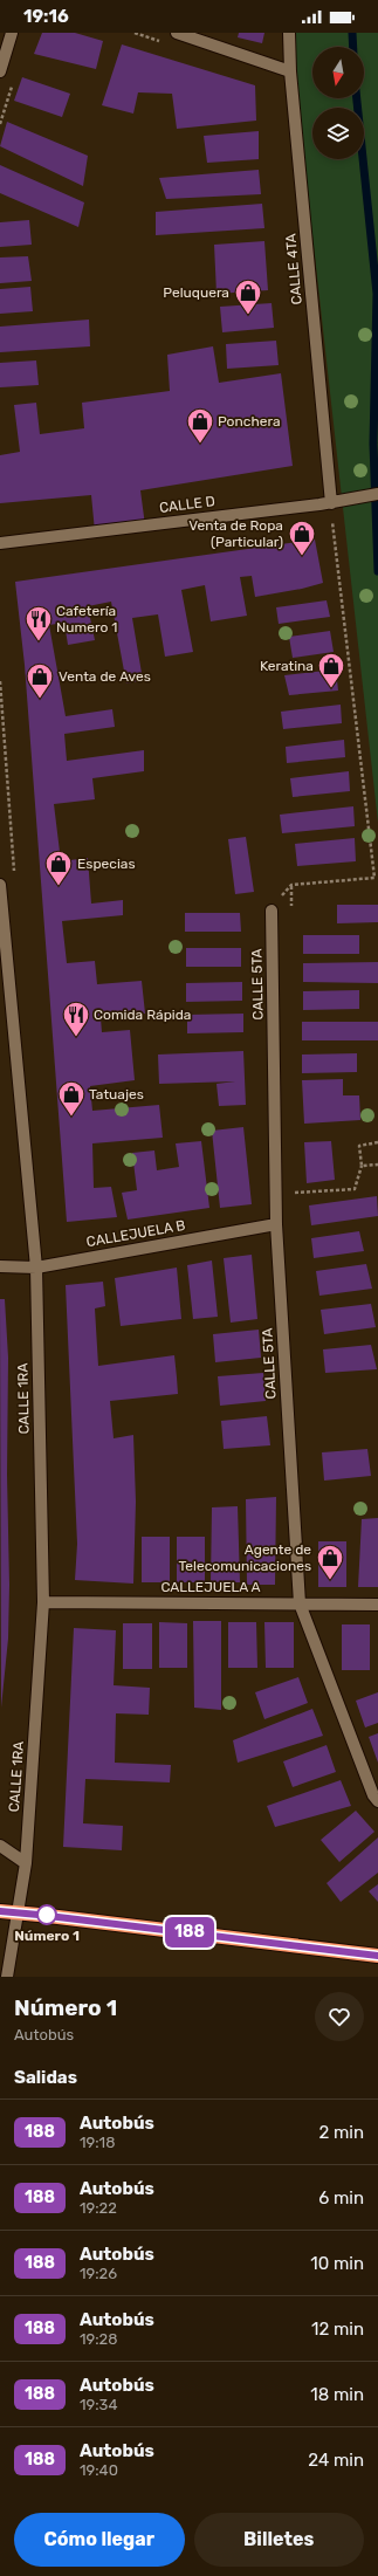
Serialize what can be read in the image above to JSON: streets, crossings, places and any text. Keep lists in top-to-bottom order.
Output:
{
  "streets": {
    "street": [
      "CALLE 4TA",
      "CALLE D",
      "CALLE 5TA",
      "CALLEJUELA B",
      "CALLE 1RA",
      "CALLEJUELA A"
    ]
  },
  "crossings": [
    ["CALLE 4TA", "CALLE D"],
    ["CALLE 5TA", "CALLEJUELA B"],
    ["CALLE 5TA", "CALLEJUELA A"],
    ["CALLEJUELA B", "CALLE 1RA"],
    ["CALLE 1RA", "CALLEJUELA A"]
  ],
  "places": {
    "shop": [
      "Peluquera",
      "Ponchera",
      "Venta de Ropa (Particular)",
      "Keratina",
      "Venta de Aves",
      "Especias",
      "Tatuajes",
      "Agente de Telecomunicaciones"
    ],
    "restaurant": ["Cafetería Numero 1", "Comida Rápida"],
    "other": ["Número 1"]
  },
  "lines": ["bus line 188"],
  "north": "bottom",
  "page": {
    "status": "19:16",
    "on_map": "188",
    "heading": [
      ["Número 1", "Autobús"],
      "Salidas"
    ],
    "list": [
      {
        "mark": "188",
        "name": "Autobús",
        "note": "19:18",
        "value": "2 min"
      },
      {
        "mark": "188",
        "name": "Autobús",
        "note": "19:22",
        "value": "6 min"
      },
      {
        "mark": "188",
        "name": "Autobús",
        "note": "19:26",
        "value": "10 min"
      },
      {
        "mark": "188",
        "name": "Autobús",
        "note": "19:28",
        "value": "12 min"
      },
      {
        "mark": "188",
        "name": "Autobús",
        "note": "19:34",
        "value": "18 min"
      },
      {
        "mark": "188",
        "name": "Autobús",
        "note": "19:40",
        "value": "24 min"
      }
    ],
    "buttons": ["Cómo llegar", "Billetes"]
  }
}
